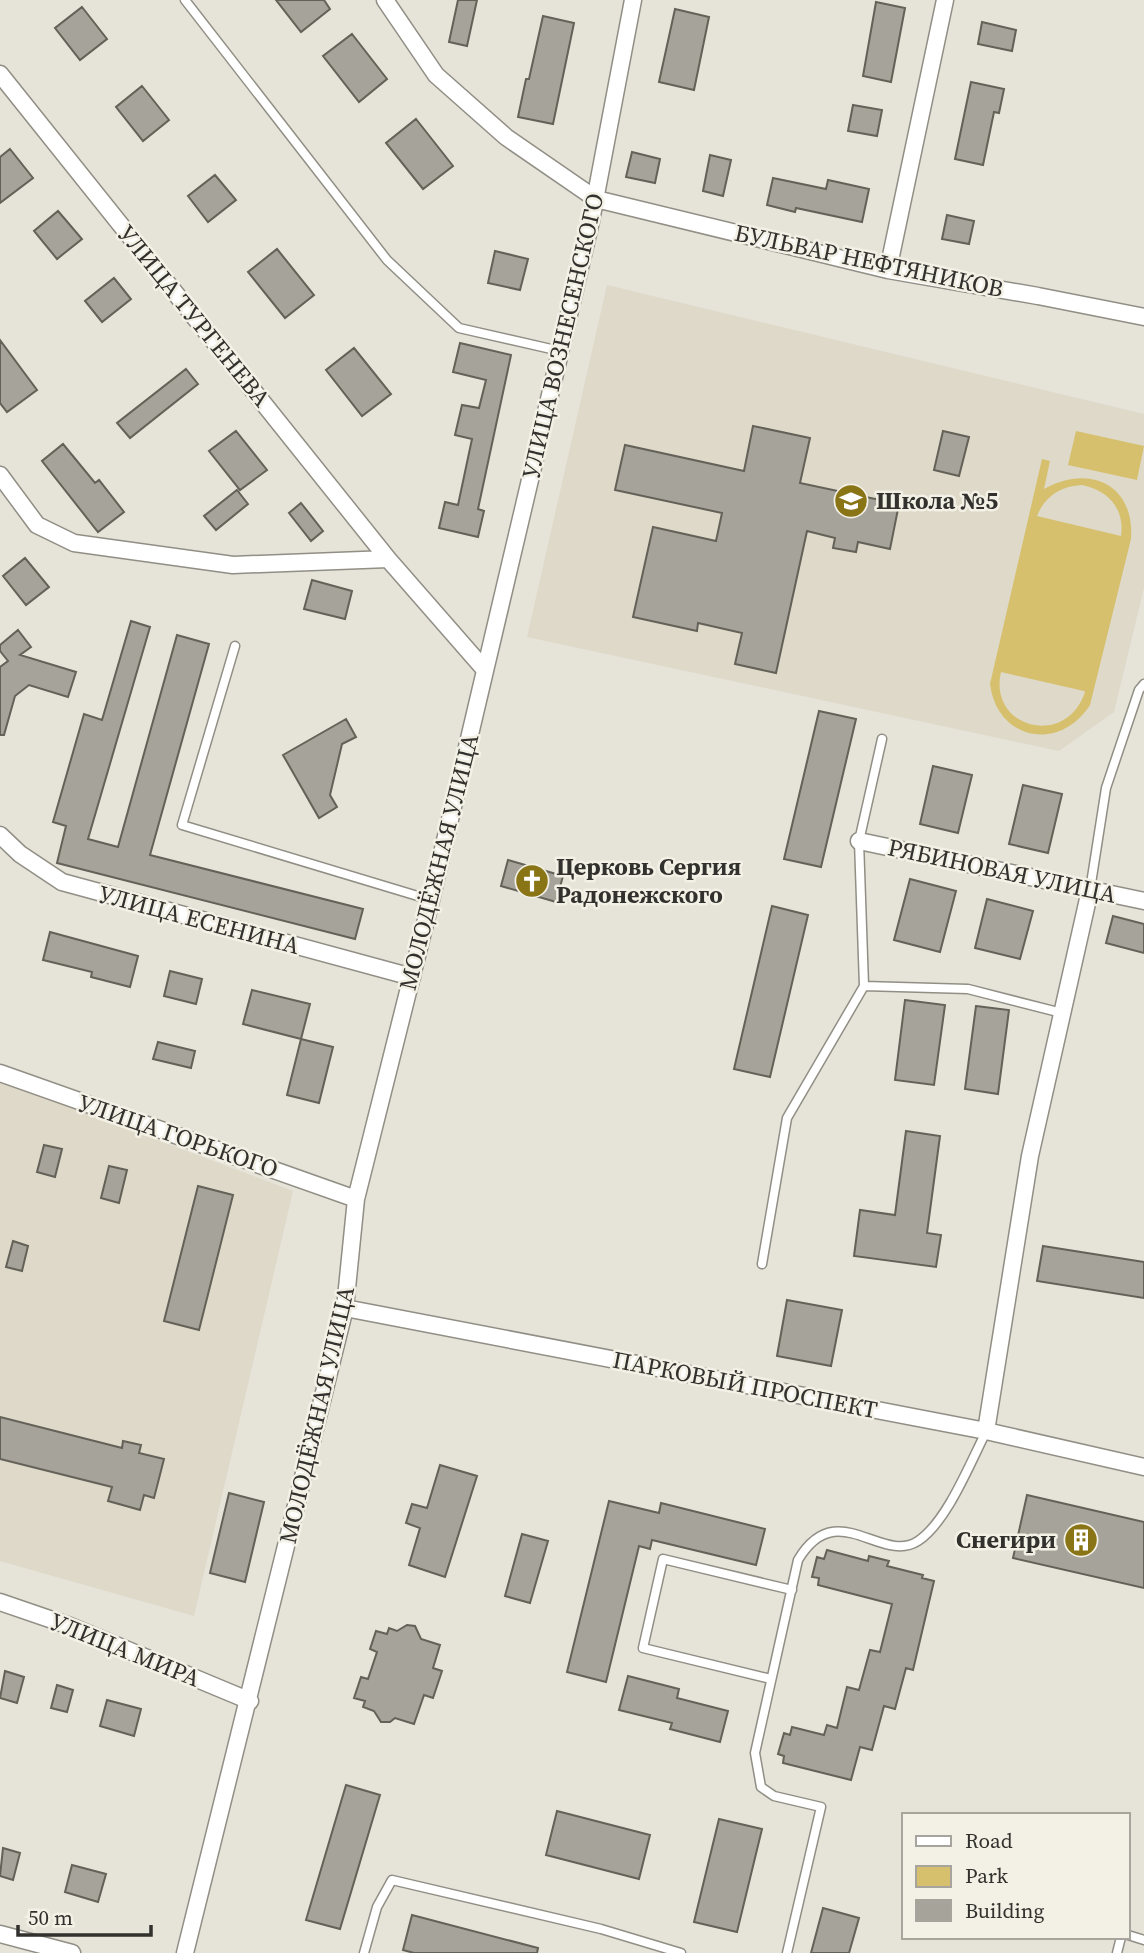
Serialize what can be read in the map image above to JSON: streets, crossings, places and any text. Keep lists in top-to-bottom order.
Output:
{
  "streets": {
    "street": [
      "БУЛЬВАР НЕФТЯНИКОВ",
      "УЛИЦА ТУРГЕНЕВА",
      "УЛИЦА ВОЗНЕСЕНСКОГО",
      "МОЛОДЁЖНАЯ УЛИЦА",
      "РЯБИНОВАЯ УЛИЦА",
      "УЛИЦА ЕСЕНИНА",
      "УЛИЦА ГОРЬКОГО",
      "ПАРКОВЫЙ ПРОСПЕКТ",
      "УЛИЦА МИРА"
    ]
  },
  "crossings": [
    ["БУЛЬВАР НЕФТЯНИКОВ", "УЛИЦА ВОЗНЕСЕНСКОГО"],
    ["УЛИЦА ТУРГЕНЕВА", "УЛИЦА ВОЗНЕСЕНСКОГО"],
    ["УЛИЦА ТУРГЕНЕВА", "МОЛОДЁЖНАЯ УЛИЦА"],
    ["УЛИЦА ВОЗНЕСЕНСКОГО", "МОЛОДЁЖНАЯ УЛИЦА"],
    ["МОЛОДЁЖНАЯ УЛИЦА", "УЛИЦА ЕСЕНИНА"],
    ["МОЛОДЁЖНАЯ УЛИЦА", "УЛИЦА ГОРЬКОГО"],
    ["МОЛОДЁЖНАЯ УЛИЦА", "ПАРКОВЫЙ ПРОСПЕКТ"],
    ["МОЛОДЁЖНАЯ УЛИЦА", "УЛИЦА МИРА"]
  ],
  "places": {
    "school or university": ["Школа №5"],
    "church": ["Церковь Сергия Радонежского"],
    "building": ["Снегири"]
  },
  "legend": ["Road", "Park", "Building"],
  "scale_bar": "50 m"
}
